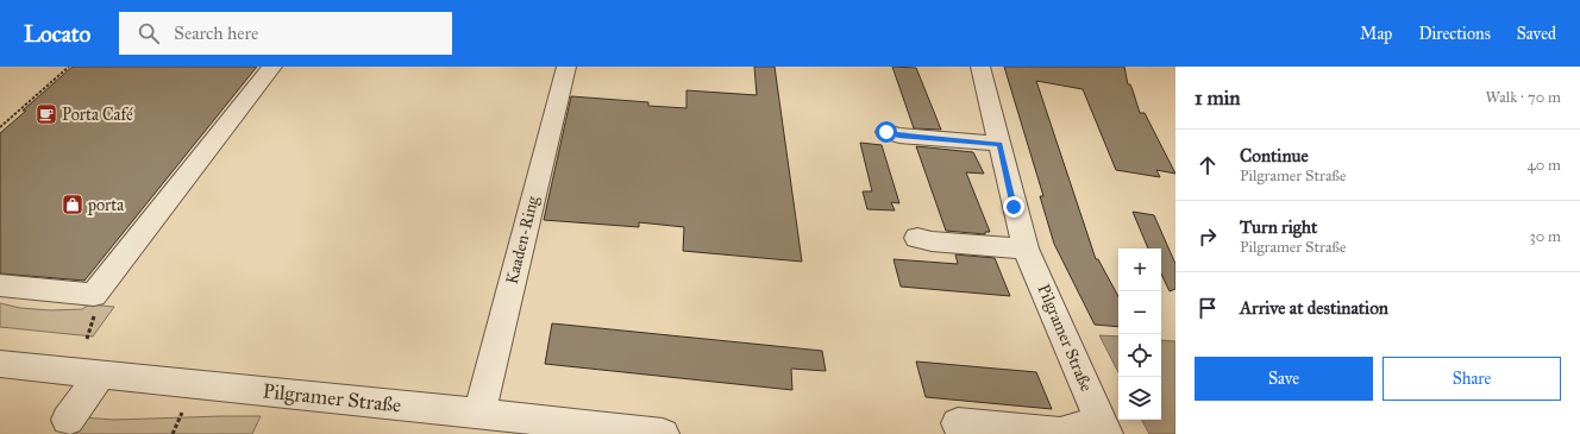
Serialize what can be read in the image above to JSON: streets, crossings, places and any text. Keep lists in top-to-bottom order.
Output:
{
  "streets": {
    "street": ["Kaaden-Ring", "Pilgramer Straße"]
  },
  "crossings": [
    ["Kaaden-Ring", "Pilgramer Straße"]
  ],
  "places": {
    "cafe": ["Porta Café"],
    "shop": ["porta"]
  },
  "page": {
    "header": "Locato",
    "search": "Search here",
    "nav": ["Map", "Directions", "Saved"],
    "heading": ["1 min", "Walk · 70 m"],
    "list": [
      ["Continue", "Pilgramer Straße", "40 m"],
      ["Turn right", "Pilgramer Straße", "30 m"],
      "Arrive at destination"
    ],
    "map_buttons": ["+", "−"],
    "buttons": ["Save", "Share"]
  }
}
